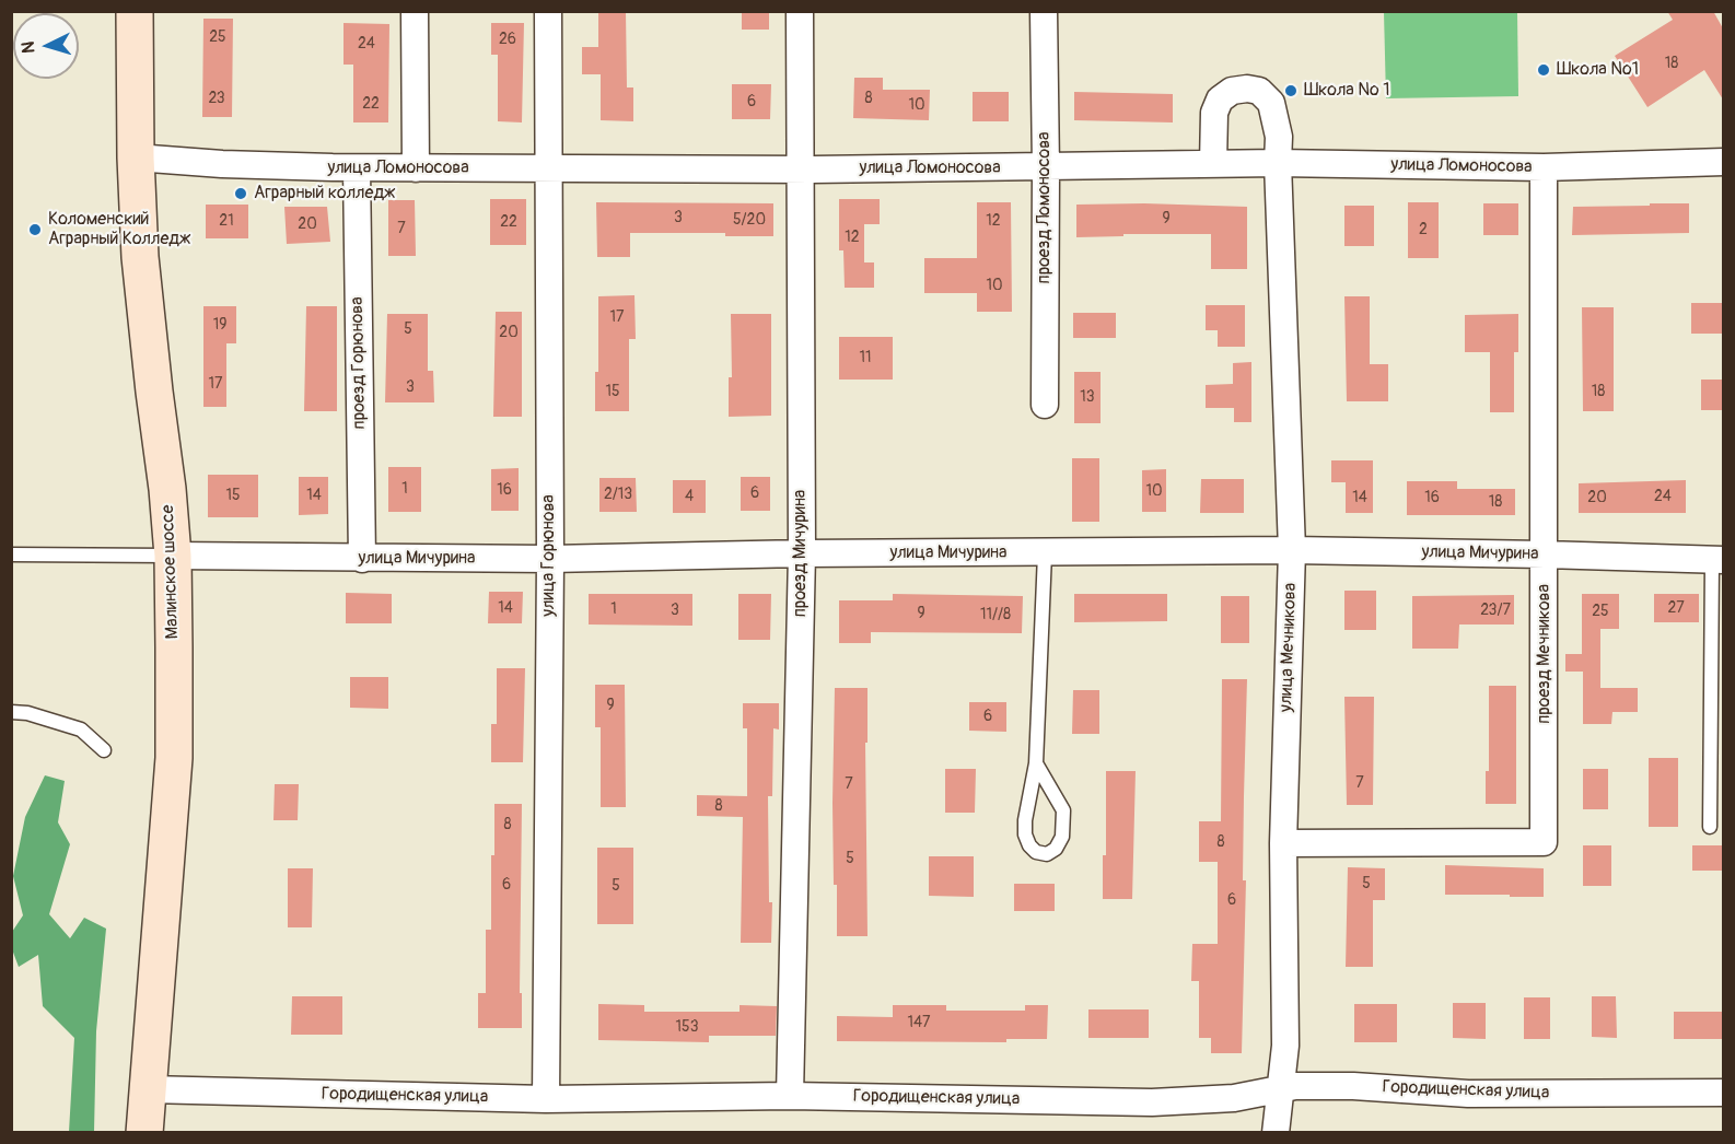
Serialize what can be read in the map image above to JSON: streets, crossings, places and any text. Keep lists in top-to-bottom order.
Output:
{
  "streets": {
    "main road": ["Малинское шоссе"],
    "street": [
      "улица Ломоносова",
      "проезд Ломоносова",
      "проезд Горюнова",
      "проезд Мичурина",
      "улица Мичурина",
      "улица Горюнова",
      "улица Мечникова",
      "проезд Мечникова",
      "Городищенская улица"
    ]
  },
  "crossings": [
    ["улица Ломоносова", "проезд Ломоносова"],
    ["улица Ломоносова", "проезд Горюнова"],
    ["улица Ломоносова", "проезд Мичурина"],
    ["улица Ломоносова", "улица Горюнова"],
    ["улица Ломоносова", "Малинское шоссе"],
    ["улица Ломоносова", "улица Мечникова"],
    ["улица Ломоносова", "проезд Мечникова"],
    ["проезд Горюнова", "улица Мичурина"],
    ["проезд Мичурина", "улица Мичурина"],
    ["проезд Мичурина", "Городищенская улица"],
    ["улица Мичурина", "улица Горюнова"],
    ["улица Мичурина", "Малинское шоссе"],
    ["улица Мичурина", "улица Мечникова"],
    ["улица Мичурина", "проезд Мечникова"],
    ["улица Горюнова", "Городищенская улица"],
    ["Малинское шоссе", "Городищенская улица"],
    ["улица Мечникова", "проезд Мечникова"],
    ["улица Мечникова", "Городищенская улица"]
  ],
  "places": [
    "Школа №1",
    "Школа № 1",
    "Аграрный колледж",
    "Коломенский Аграрный Колледж"
  ],
  "house_numbers": [
    "25",
    "26",
    "24",
    "18",
    "23",
    "8",
    "6",
    "22",
    "10",
    "3",
    "9",
    "5/20",
    "21",
    "12",
    "22",
    "20",
    "7",
    "2",
    "12",
    "10",
    "17",
    "19",
    "5",
    "20",
    "11",
    "17",
    "3",
    "15",
    "18",
    "13",
    "1",
    "16",
    "10",
    "6",
    "2/13",
    "15",
    "14",
    "4",
    "24",
    "14",
    "16",
    "20",
    "18",
    "14",
    "27",
    "1",
    "3",
    "23/7",
    "25",
    "9",
    "11//8",
    "9",
    "6",
    "7",
    "7",
    "8",
    "8",
    "8",
    "5",
    "5",
    "6",
    "5",
    "6",
    "147",
    "153"
  ],
  "north": "left"
}
